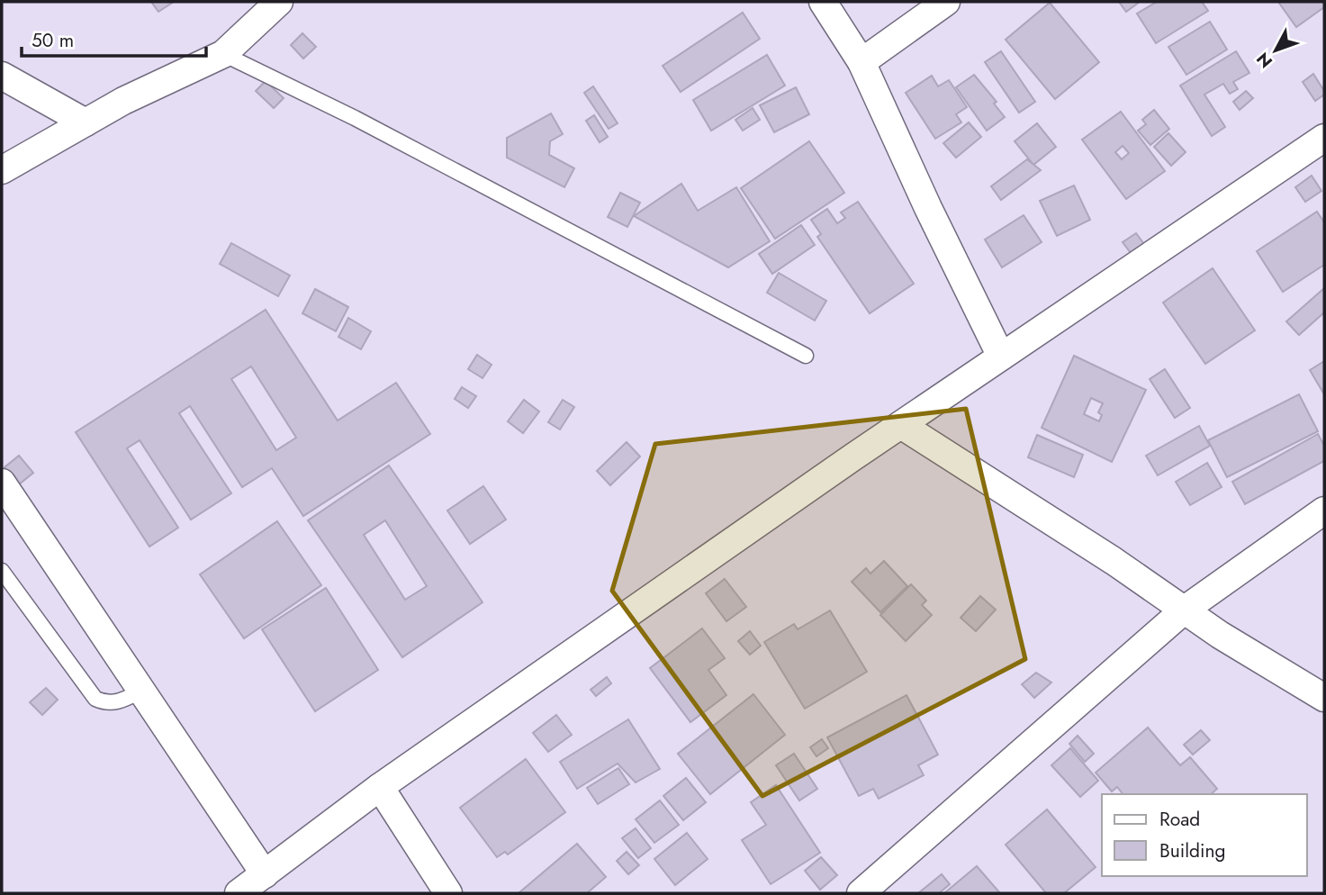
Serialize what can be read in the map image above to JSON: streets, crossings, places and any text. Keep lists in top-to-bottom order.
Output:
{
  "legend": ["Road", "Building"],
  "scale_bar": "50 m",
  "north": "bottom left"
}
